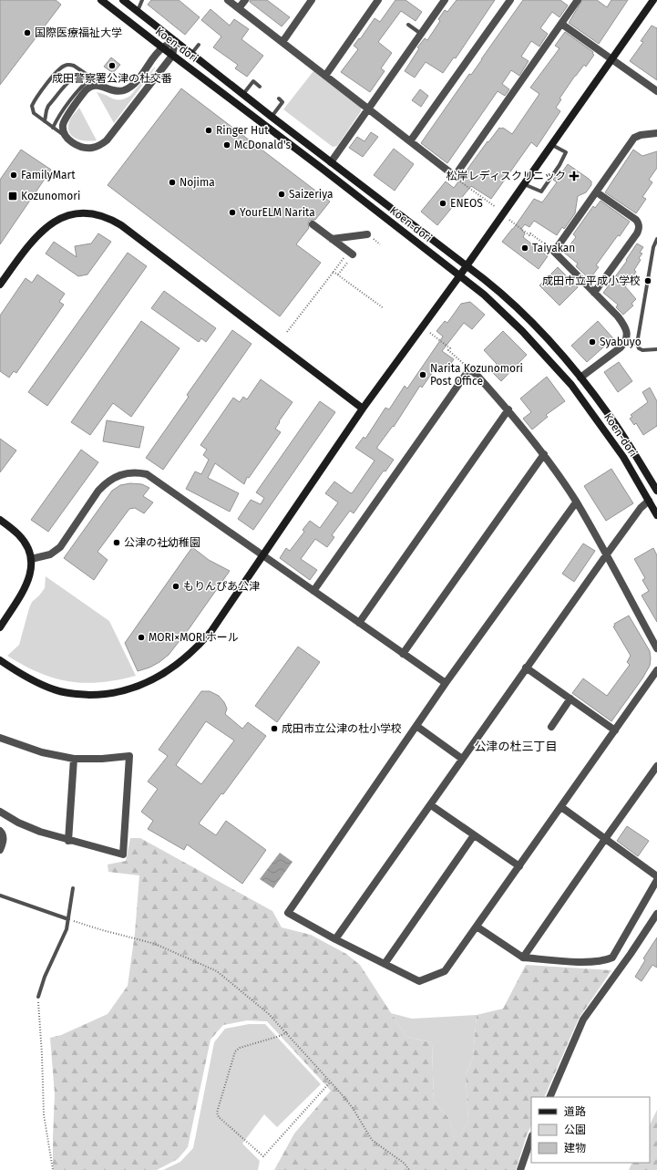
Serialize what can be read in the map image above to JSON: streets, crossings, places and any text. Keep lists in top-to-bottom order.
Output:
{
  "streets": {
    "street": ["Koen-dori"]
  },
  "districts": ["公津の杜三丁目"],
  "places": {
    "other": [
      "国際医療福祉大学",
      "成田警察署公津の杜交番",
      "Ringer Hut",
      "McDonald's",
      "FamilyMart",
      "Nojima",
      "Saizeriya",
      "ENEOS",
      "YourELM Narita",
      "Taiyakan",
      "成田市立平成小学校",
      "Syabuyo",
      "Narita Kozunomori Post Office",
      "公津の社幼稚園",
      "もりんぴあ公津",
      "MORI×MORIホール",
      "成田市立公津の杜小学校"
    ],
    "health": ["松岸レディスクリニック"],
    "transit": ["Kozunomori"]
  },
  "legend": ["道路", "公園", "建物"]
}
